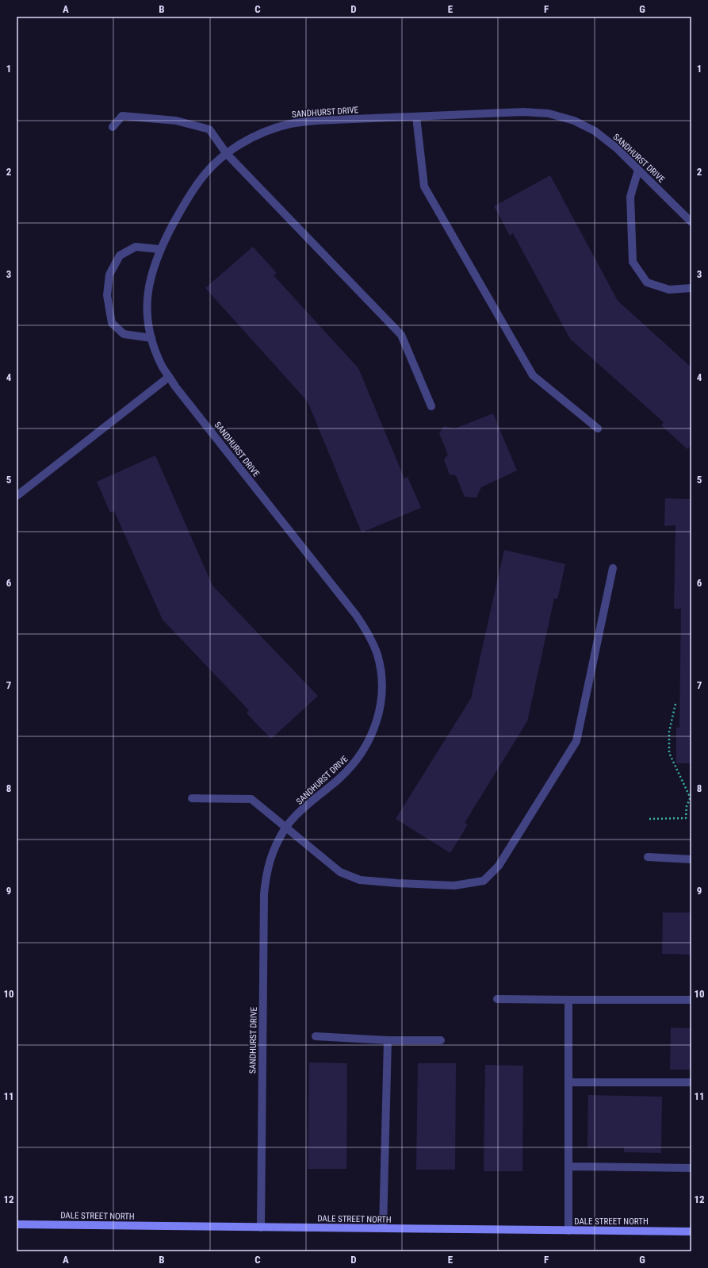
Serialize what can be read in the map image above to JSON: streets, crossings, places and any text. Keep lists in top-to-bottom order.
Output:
{
  "streets": {
    "main road": ["DALE STREET NORTH"],
    "street": ["SANDHURST DRIVE"]
  },
  "crossings": [
    ["SANDHURST DRIVE", "DALE STREET NORTH"]
  ],
  "grid": {
    "columns": [
      "A",
      "B",
      "C",
      "D",
      "E",
      "F",
      "G"
    ],
    "rows": [
      "1",
      "2",
      "3",
      "4",
      "5",
      "6",
      "7",
      "8",
      "9",
      "10",
      "11",
      "12"
    ]
  }
}
